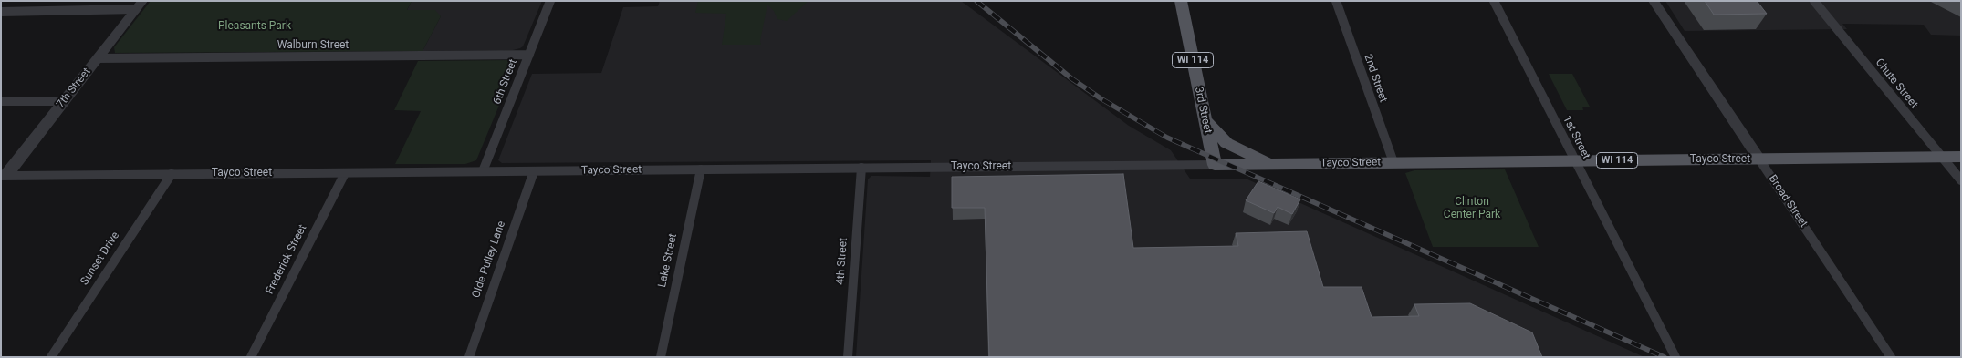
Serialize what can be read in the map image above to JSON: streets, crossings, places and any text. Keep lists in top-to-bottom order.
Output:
{
  "streets": {
    "main road": ["WI 114", "3rd Street", "Tayco Street"],
    "street": [
      "Walburn Street",
      "2nd Street",
      "6th Street",
      "Chute Street",
      "7th Street",
      "1st Street",
      "Broad Street",
      "Sunset Drive",
      "Frederick Street",
      "Olde Pulley Lane",
      "Lake Street",
      "4th Street"
    ]
  },
  "crossings": [
    ["Walburn Street", "6th Street"],
    ["Walburn Street", "7th Street"],
    ["2nd Street", "Tayco Street"],
    ["6th Street", "Tayco Street"],
    ["Chute Street", "Tayco Street"],
    ["7th Street", "Tayco Street"],
    ["3rd Street", "Tayco Street"],
    ["1st Street", "Tayco Street"],
    ["Tayco Street", "Broad Street"],
    ["Tayco Street", "Sunset Drive"],
    ["Tayco Street", "Frederick Street"],
    ["Tayco Street", "Olde Pulley Lane"],
    ["Tayco Street", "Lake Street"],
    ["Tayco Street", "4th Street"]
  ],
  "parks": ["Pleasants Park", "Clinton Center Park"]
}
